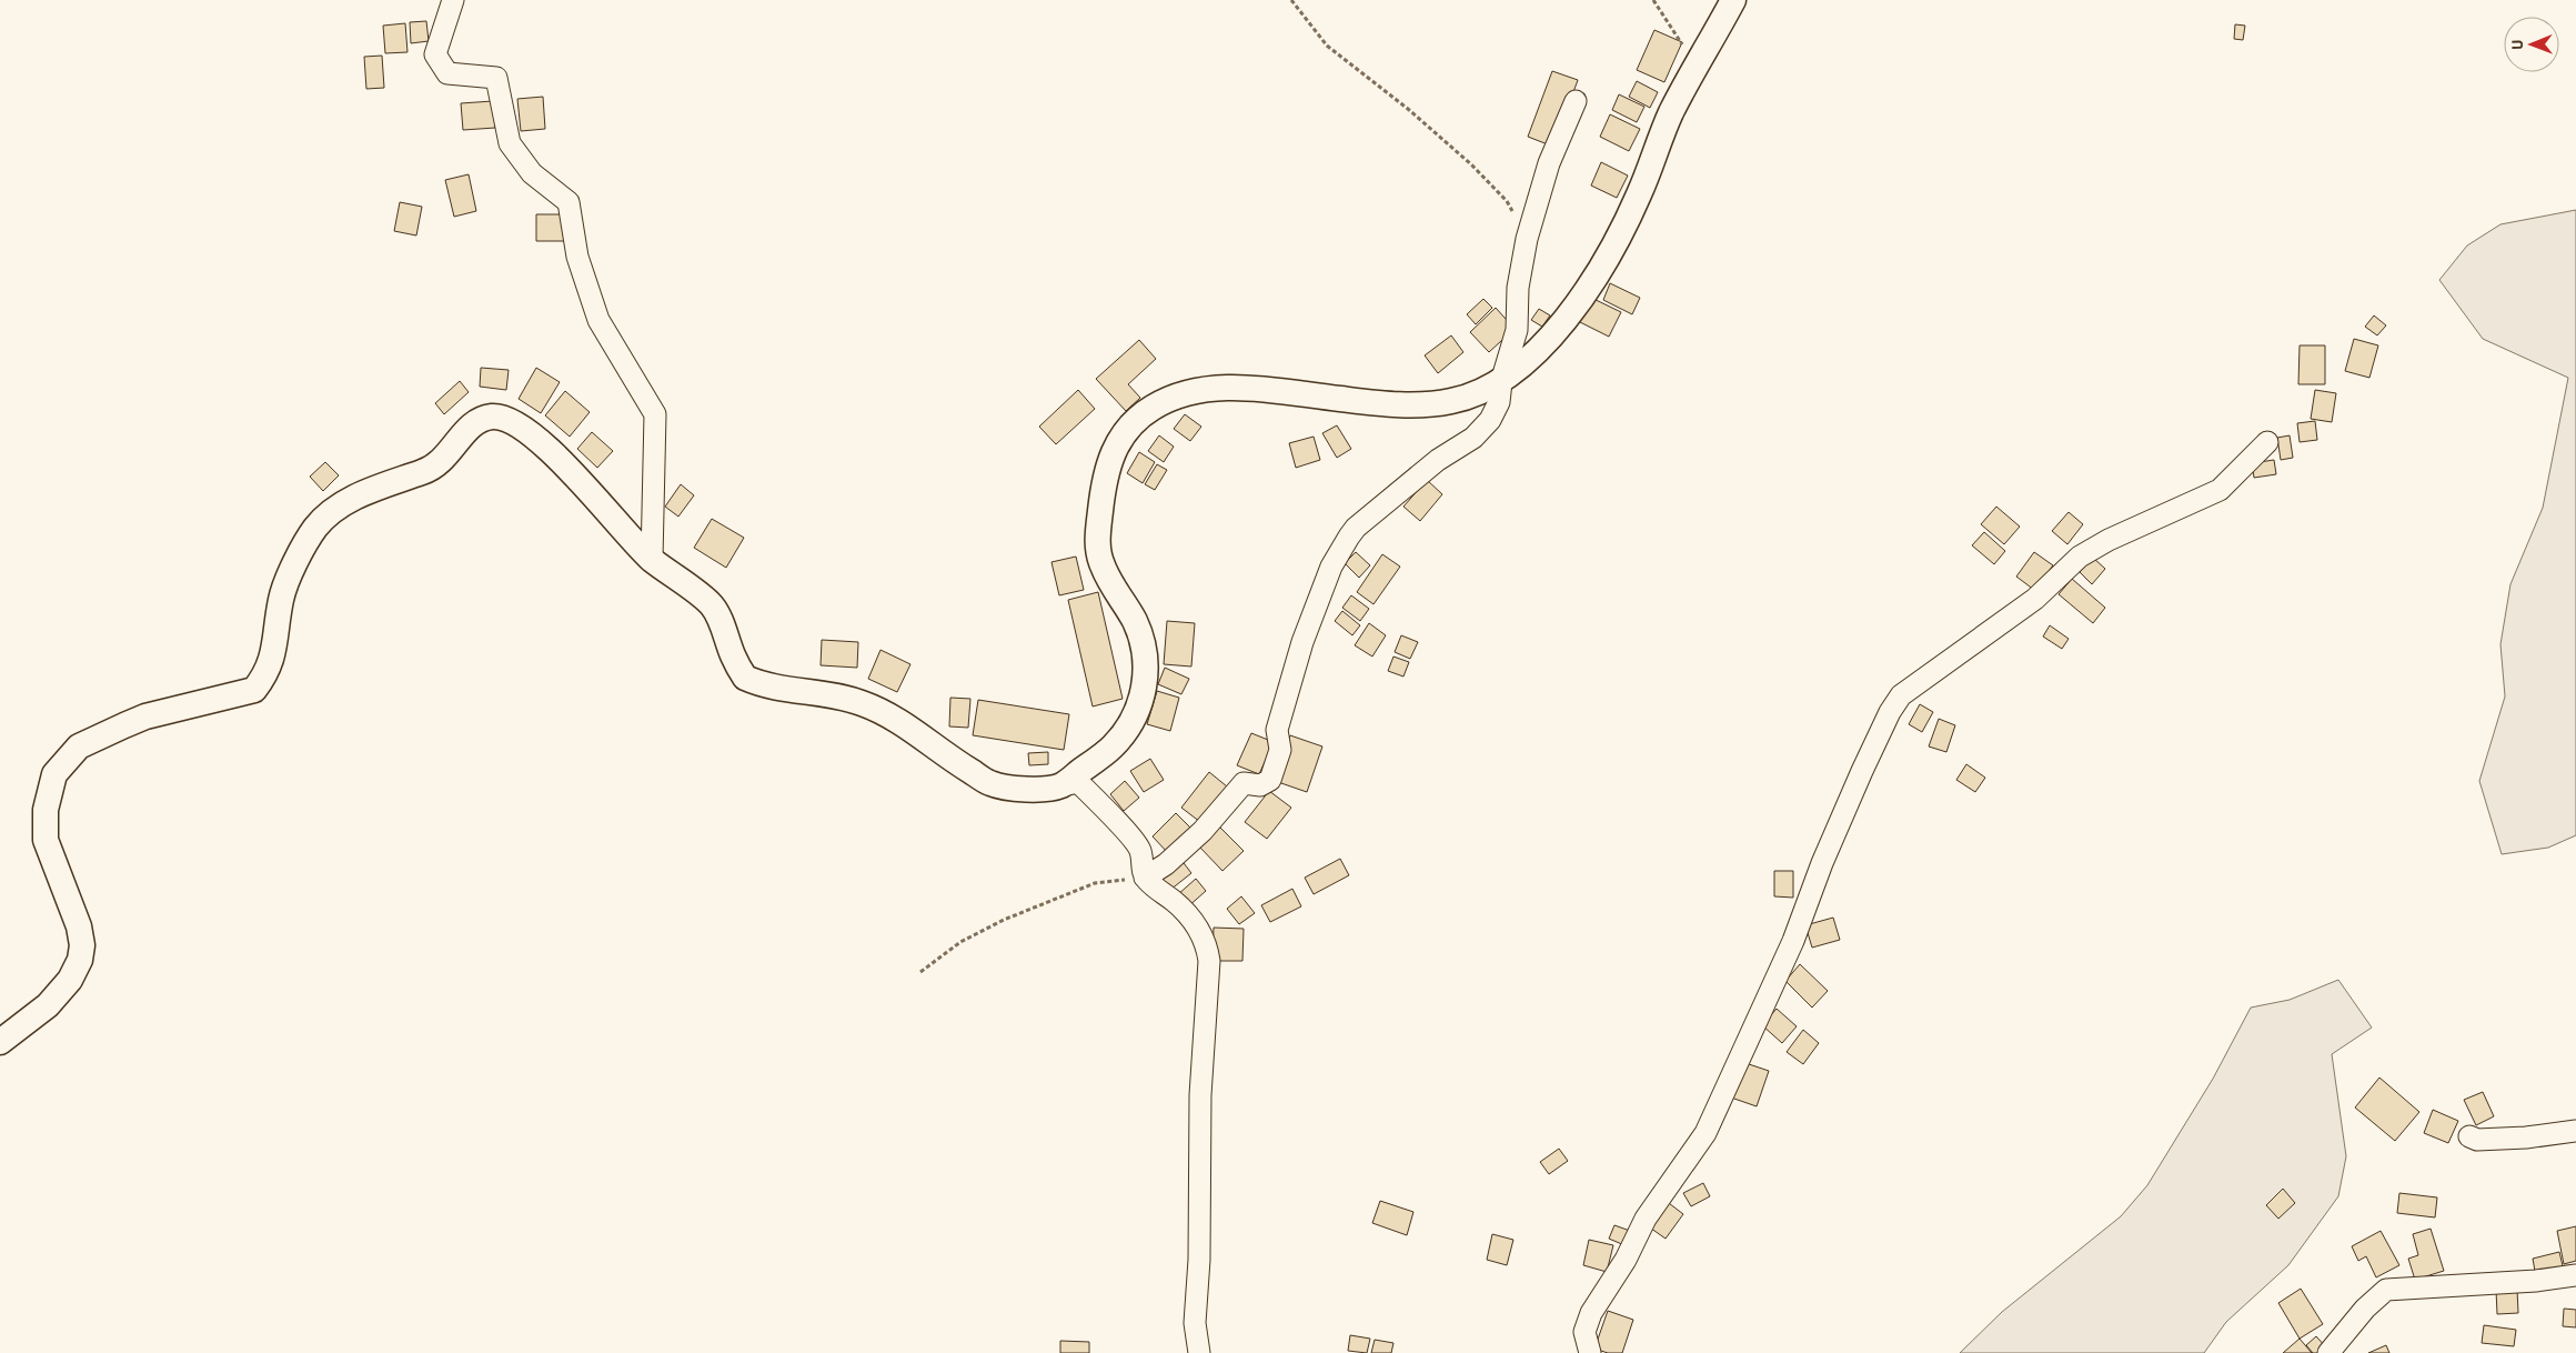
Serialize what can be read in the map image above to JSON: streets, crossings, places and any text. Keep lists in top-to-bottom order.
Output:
{
  "north": "left"
}
